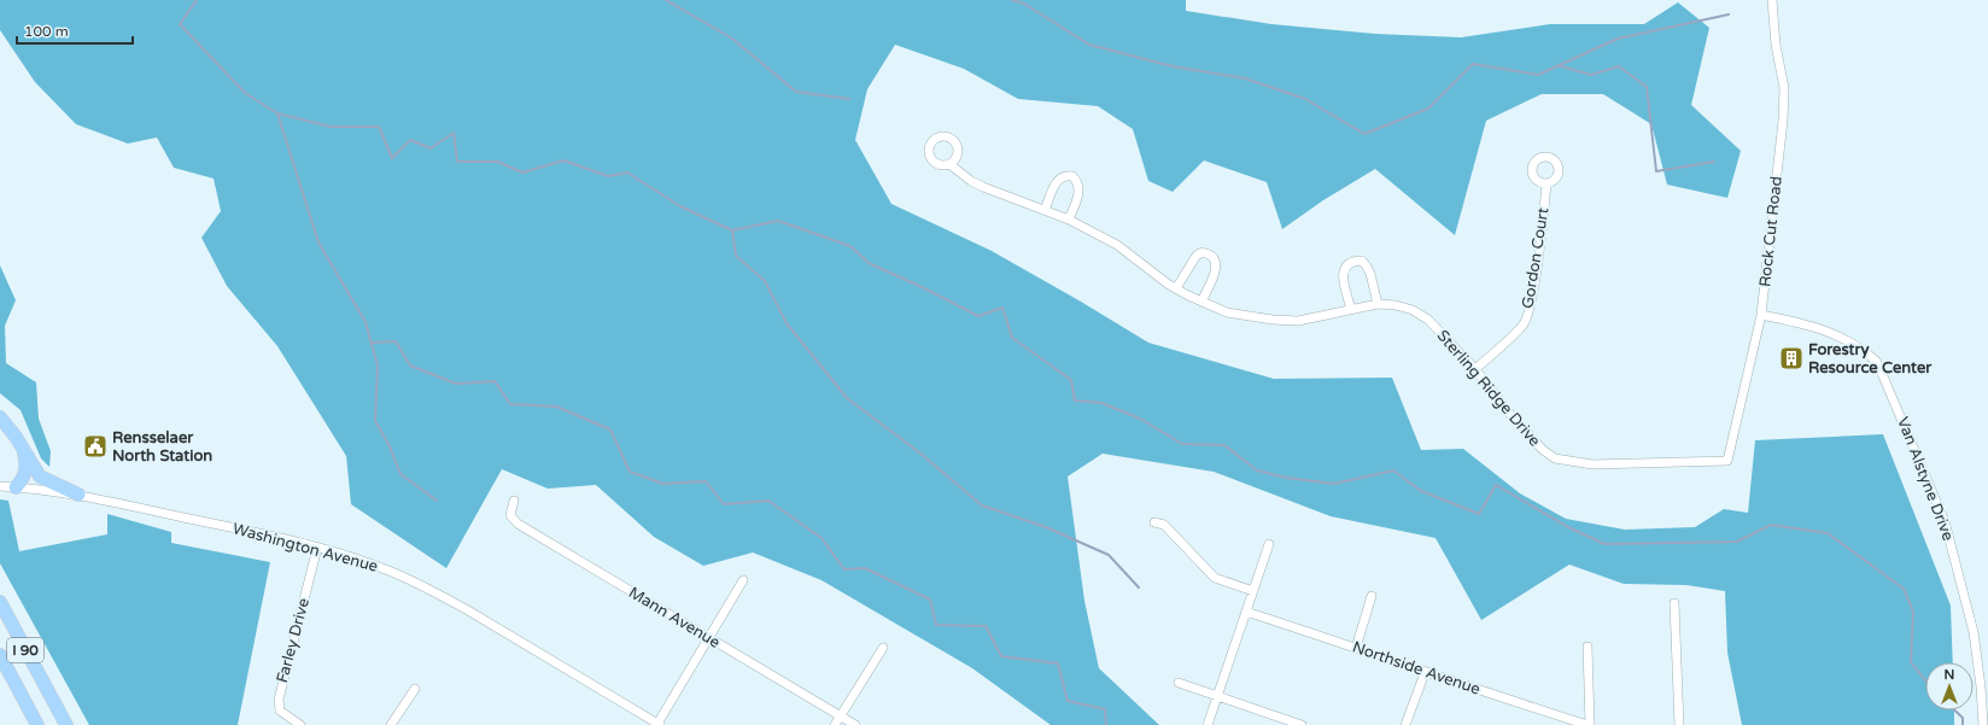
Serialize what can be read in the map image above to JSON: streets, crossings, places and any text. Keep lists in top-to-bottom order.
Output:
{
  "streets": {
    "highway": ["I 90"],
    "street": [
      "Rock Cut Road",
      "Gordon Court",
      "Sterling Ridge Drive",
      "Van Alstyne Drive",
      "Washington Avenue",
      "Mann Avenue",
      "Farley Drive",
      "Northside Avenue"
    ]
  },
  "crossings": [
    ["Rock Cut Road", "Sterling Ridge Drive"],
    ["Rock Cut Road", "Van Alstyne Drive"],
    ["Gordon Court", "Sterling Ridge Drive"],
    ["Washington Avenue", "Farley Drive"]
  ],
  "places": {
    "building": ["Forestry Resource Center"],
    "public building": ["Rensselaer North Station"]
  },
  "scale_bar": "100 m",
  "north": "top"
}
